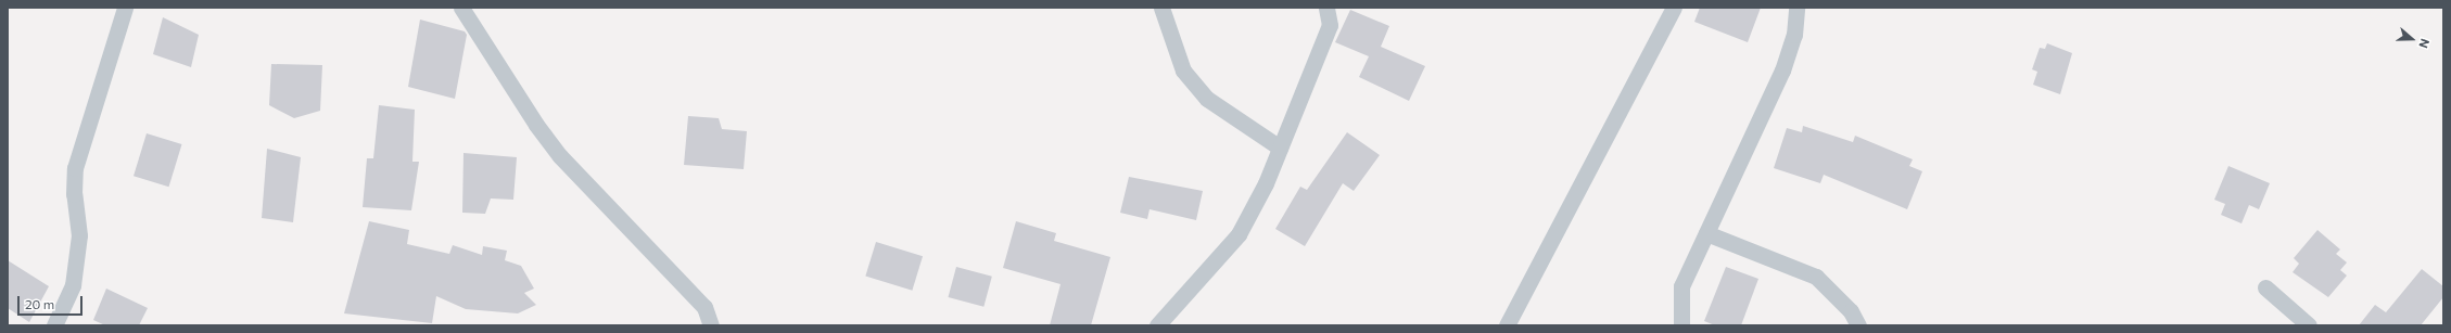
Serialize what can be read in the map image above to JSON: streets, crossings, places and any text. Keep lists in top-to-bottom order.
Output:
{
  "scale_bar": "20 m",
  "north": "right"
}
